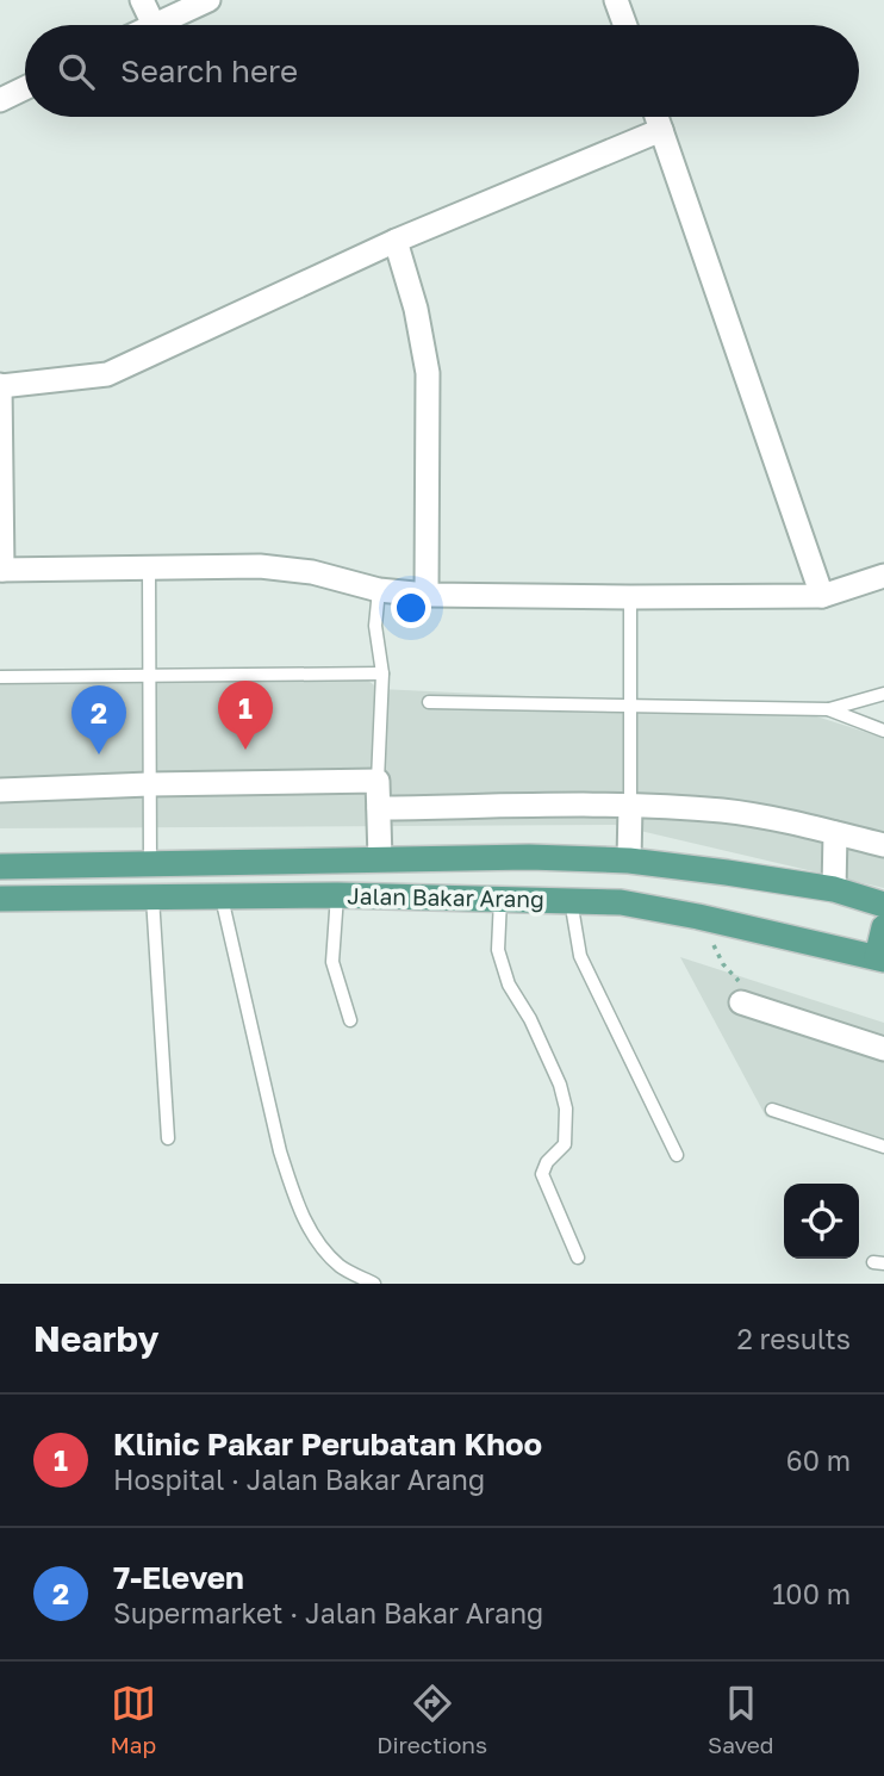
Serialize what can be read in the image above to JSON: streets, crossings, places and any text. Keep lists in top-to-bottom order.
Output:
{
  "streets": {
    "main road": ["Jalan Bakar Arang"]
  },
  "page": {
    "search": "Search here",
    "pins": ["1", "2"],
    "heading": ["Nearby", "2 results"],
    "list": [
      {
        "mark": "1",
        "name": "Klinic Pakar Perubatan Khoo",
        "note": "Hospital · Jalan Bakar Arang",
        "value": "60 m"
      },
      {
        "mark": "2",
        "name": "7-Eleven",
        "note": "Supermarket · Jalan Bakar Arang",
        "value": "100 m"
      }
    ],
    "nav": ["Map", "Directions", "Saved"]
  }
}
